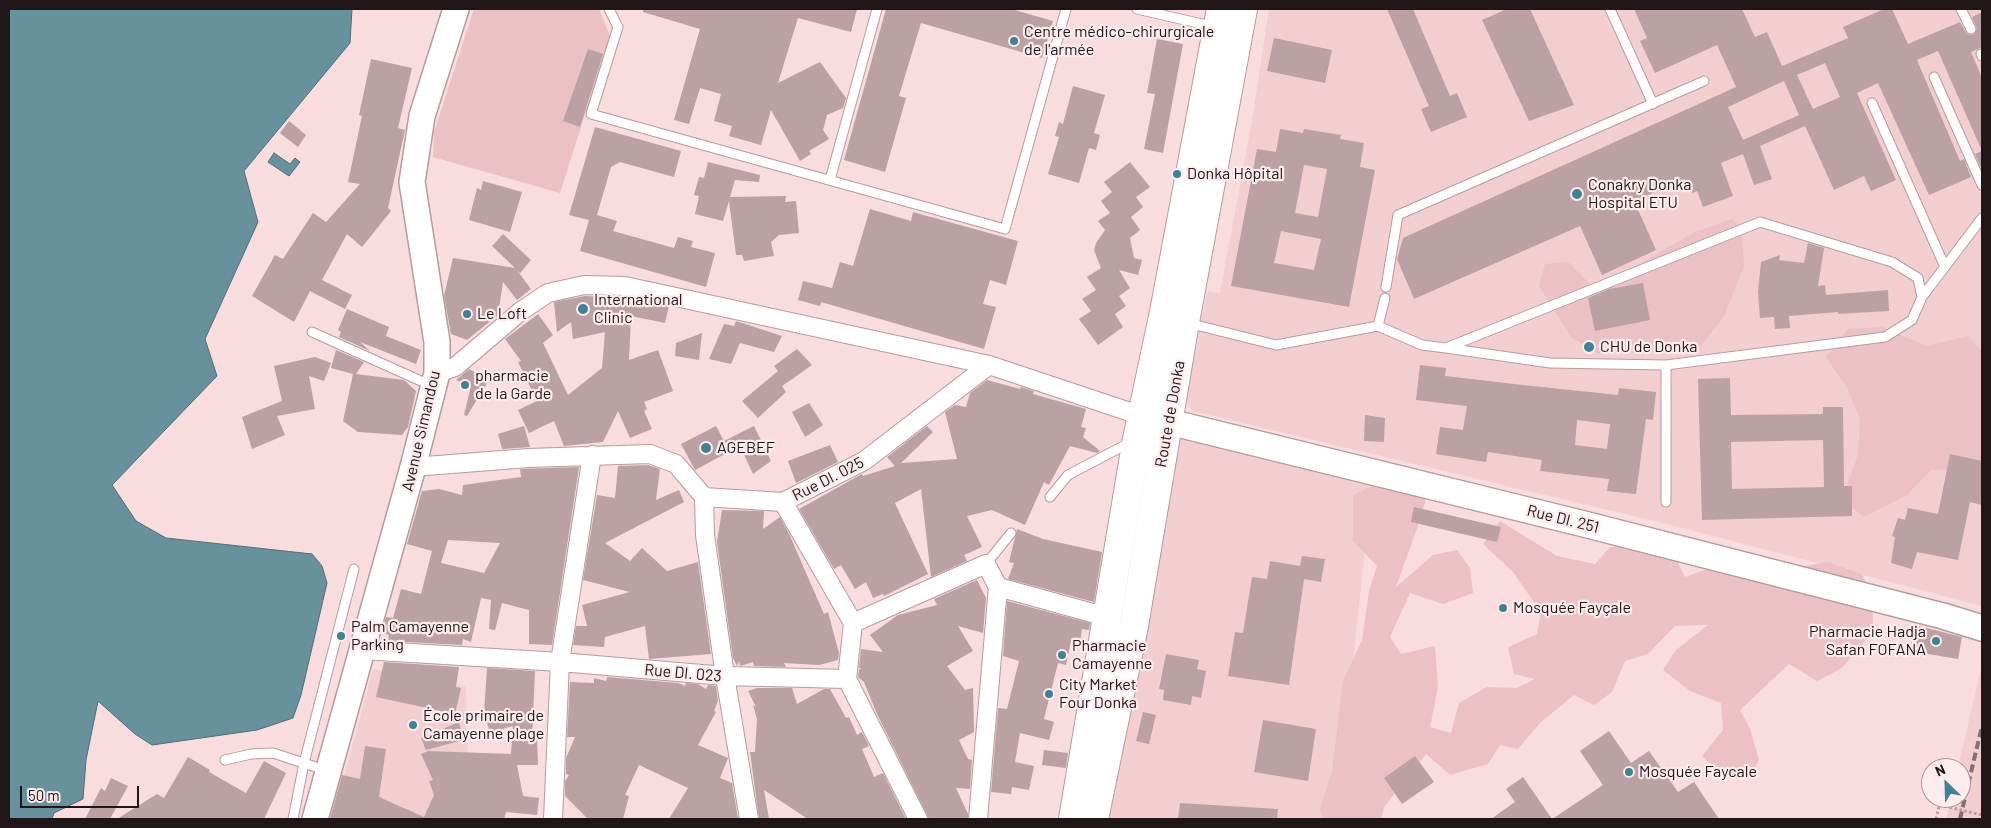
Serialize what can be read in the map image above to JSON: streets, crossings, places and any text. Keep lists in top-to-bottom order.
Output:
{
  "streets": {
    "main road": ["Route de Donka", "Avenue Simandou", "Rue DI. 251"],
    "street": ["Rue DI. 025", "Rue DI. 023"]
  },
  "crossings": [
    ["Route de Donka", "Rue DI. 251"],
    ["Avenue Simandou", "Rue DI. 023"]
  ],
  "places": [
    "Centre médico-chirurgicale de l'armée",
    "Donka Hôpital",
    "Conakry Donka Hospital ETU",
    "International Clinic",
    "Le Loft",
    "CHU de Donka",
    "pharmacie de la Garde",
    "AGEBEF",
    "Mosquée Fayçale",
    "Palm Camayenne Parking",
    "Pharmacie Hadja Safan FOFANA",
    "Pharmacie Camayenne",
    "City Market Four Donka",
    "École primaire de Camayenne plage",
    "Mosquée Faycale"
  ],
  "scale_bar": "50 m",
  "north": "top left"
}
